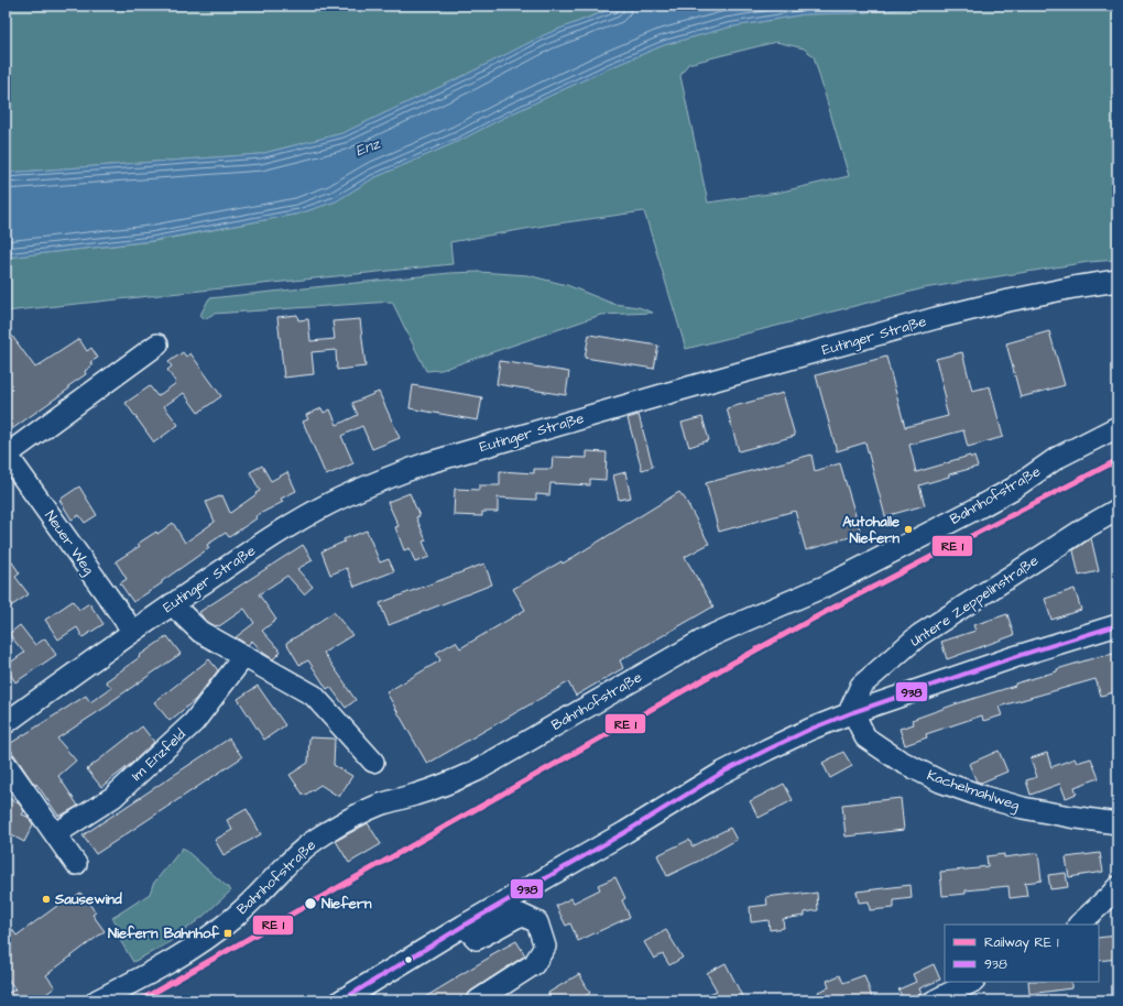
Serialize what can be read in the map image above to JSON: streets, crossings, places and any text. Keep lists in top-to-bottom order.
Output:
{
  "streets": {
    "street": [
      "Eutinger Straße",
      "Bahnhofstraße",
      "Neuer Weg",
      "Untere Zeppelinstraße",
      "Im Enzfeld",
      "Kachelmahlweg"
    ]
  },
  "crossings": [
    ["Eutinger Straße", "Neuer Weg"],
    ["Untere Zeppelinstraße", "Kachelmahlweg"]
  ],
  "water": ["Enz"],
  "places": {
    "other": ["Autohalle Niefern", "Sausewind", "Niefern"],
    "transit": ["Niefern Bahnhof"]
  },
  "lines": ["transit line 938"],
  "legend": ["Railway RE 1", "938"]
}
